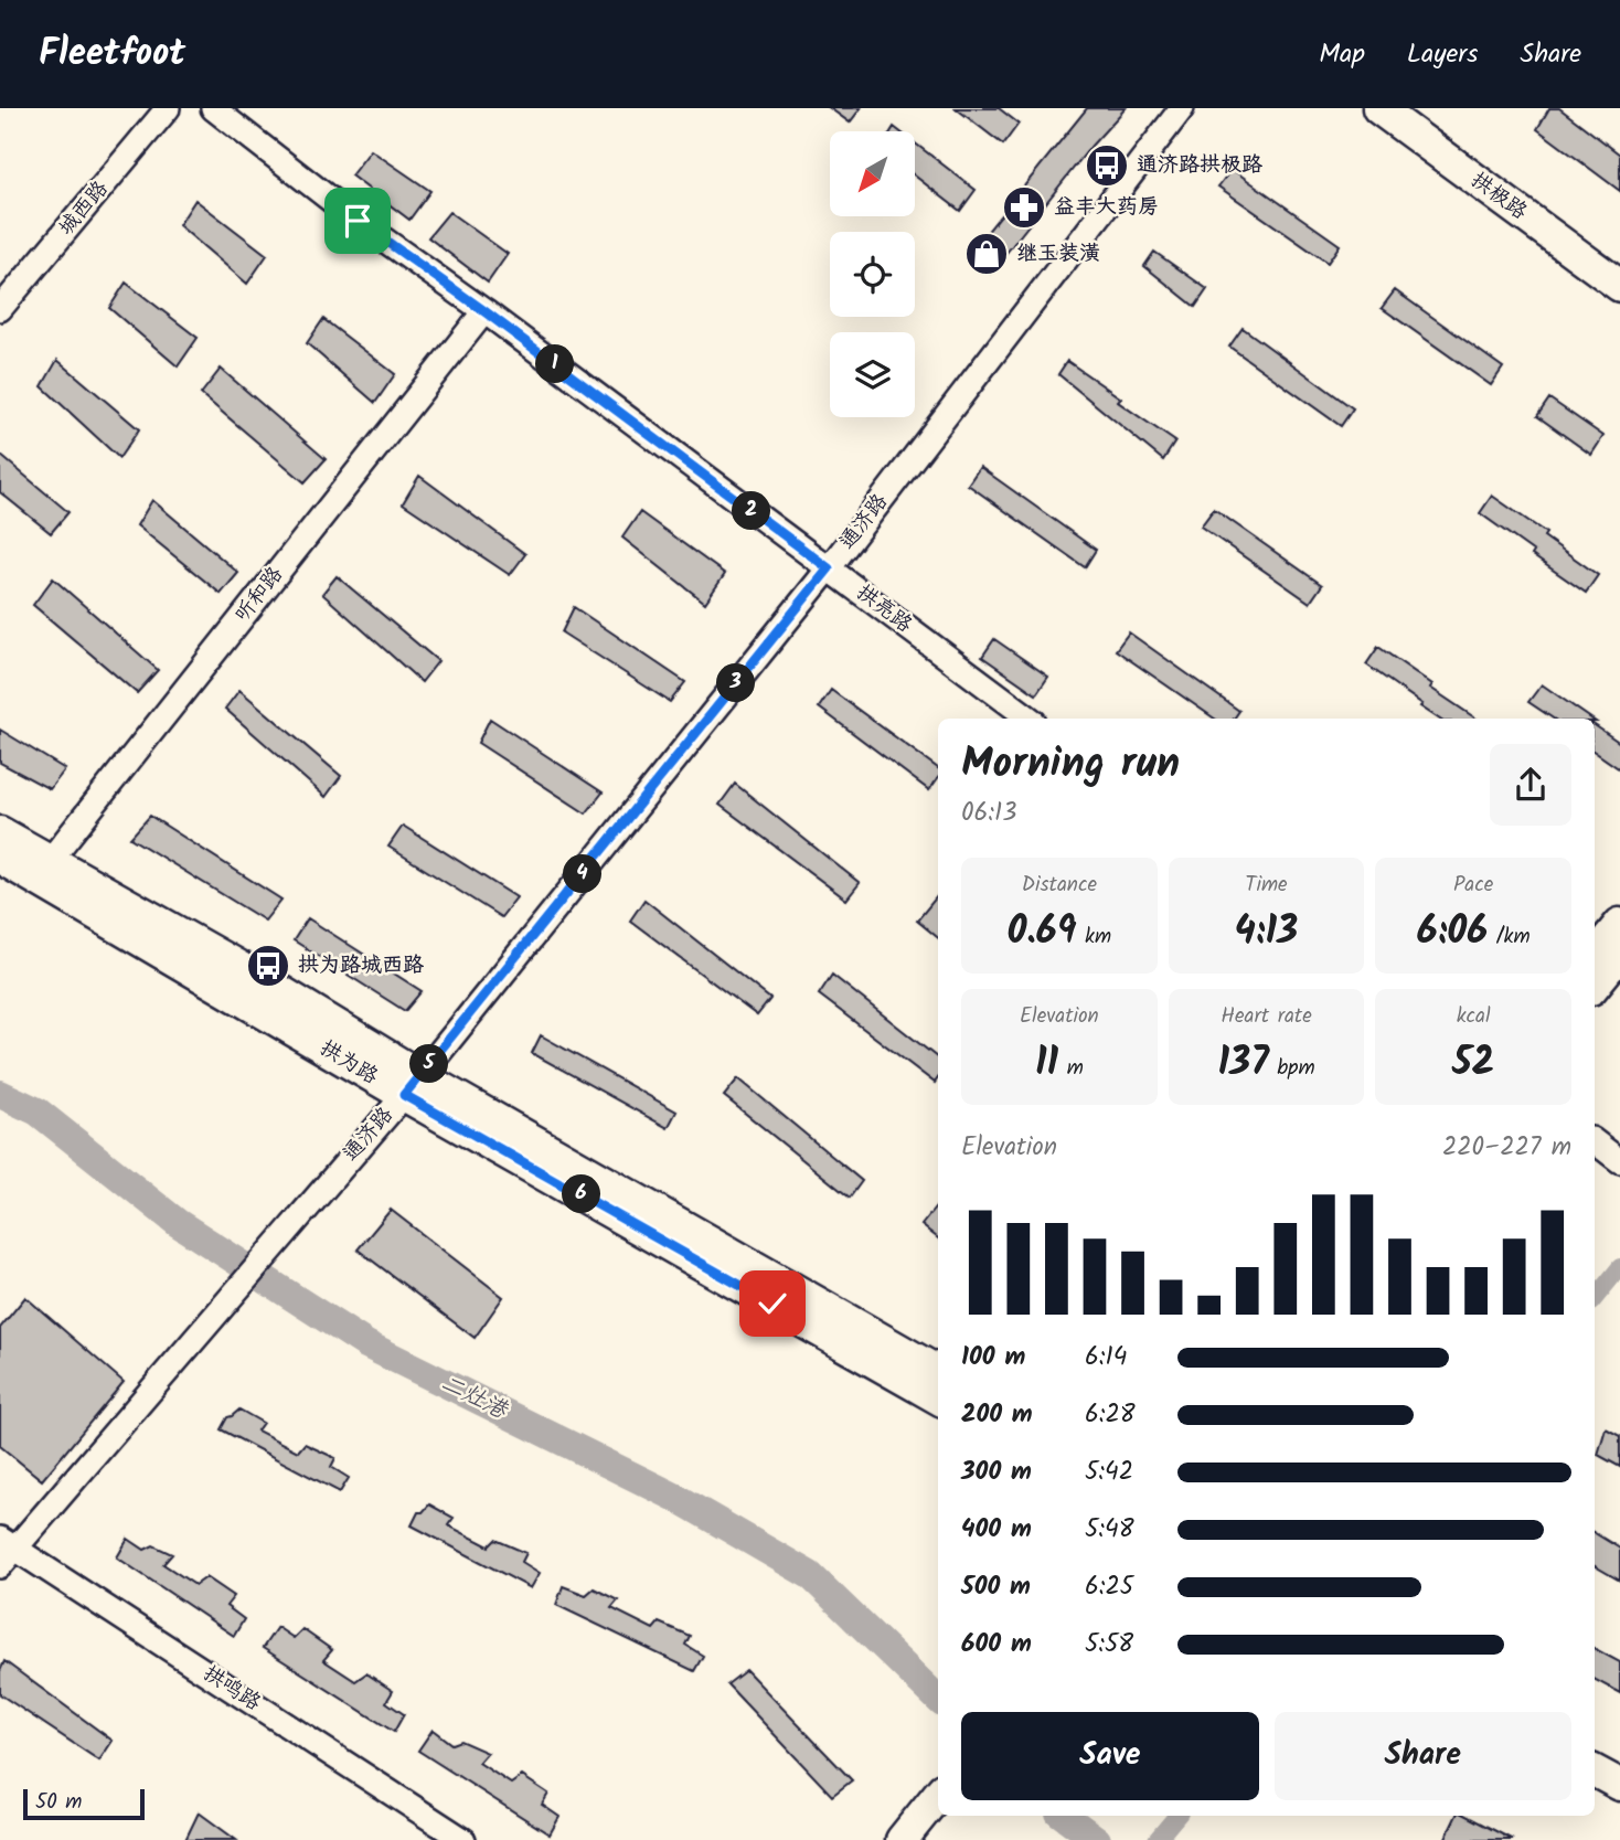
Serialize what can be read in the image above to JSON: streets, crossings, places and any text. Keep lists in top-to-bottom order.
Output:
{
  "streets": {
    "main road": ["拱极路", "拱为路"],
    "street": [
      "城西路",
      "通济路",
      "听和路",
      "拱亮路",
      "拱鸣路"
    ]
  },
  "crossings": [
    ["通济路", "拱亮路"],
    ["通济路", "拱为路"],
    ["通济路", "拱鸣路"],
    ["听和路", "拱亮路"],
    ["听和路", "拱为路"]
  ],
  "water": ["二灶港"],
  "places": {
    "bus stop": ["通济路拱极路", "拱为路城西路"],
    "pharmacy": ["益丰大药房"],
    "shop": ["继玉装潢"]
  },
  "scale_bar": "50 m",
  "north": "bottom left",
  "page": {
    "header": "Fleetfoot",
    "nav": ["Map", "Layers", "Share"],
    "pins": [
      "1",
      "2",
      "3",
      "4",
      "5",
      "6"
    ],
    "heading": ["Morning run", "06:13"],
    "stats": [
      ["Distance", "0.69 km"],
      ["Time", "4:13"],
      ["Pace", "6:06 /km"],
      ["Elevation", "11 m"],
      ["Heart rate", "137 bpm"],
      ["kcal", "52"]
    ],
    "chart": ["Elevation", "220–227 m"],
    "list": [
      {
        "name": "100 m",
        "note": "6:14"
      },
      {
        "name": "200 m",
        "note": "6:28"
      },
      {
        "name": "300 m",
        "note": "5:42"
      },
      {
        "name": "400 m",
        "note": "5:48"
      },
      {
        "name": "500 m",
        "note": "6:25"
      },
      {
        "name": "600 m",
        "note": "5:58"
      }
    ],
    "buttons": ["Save", "Share"],
    "scale": "50 m"
  }
}
